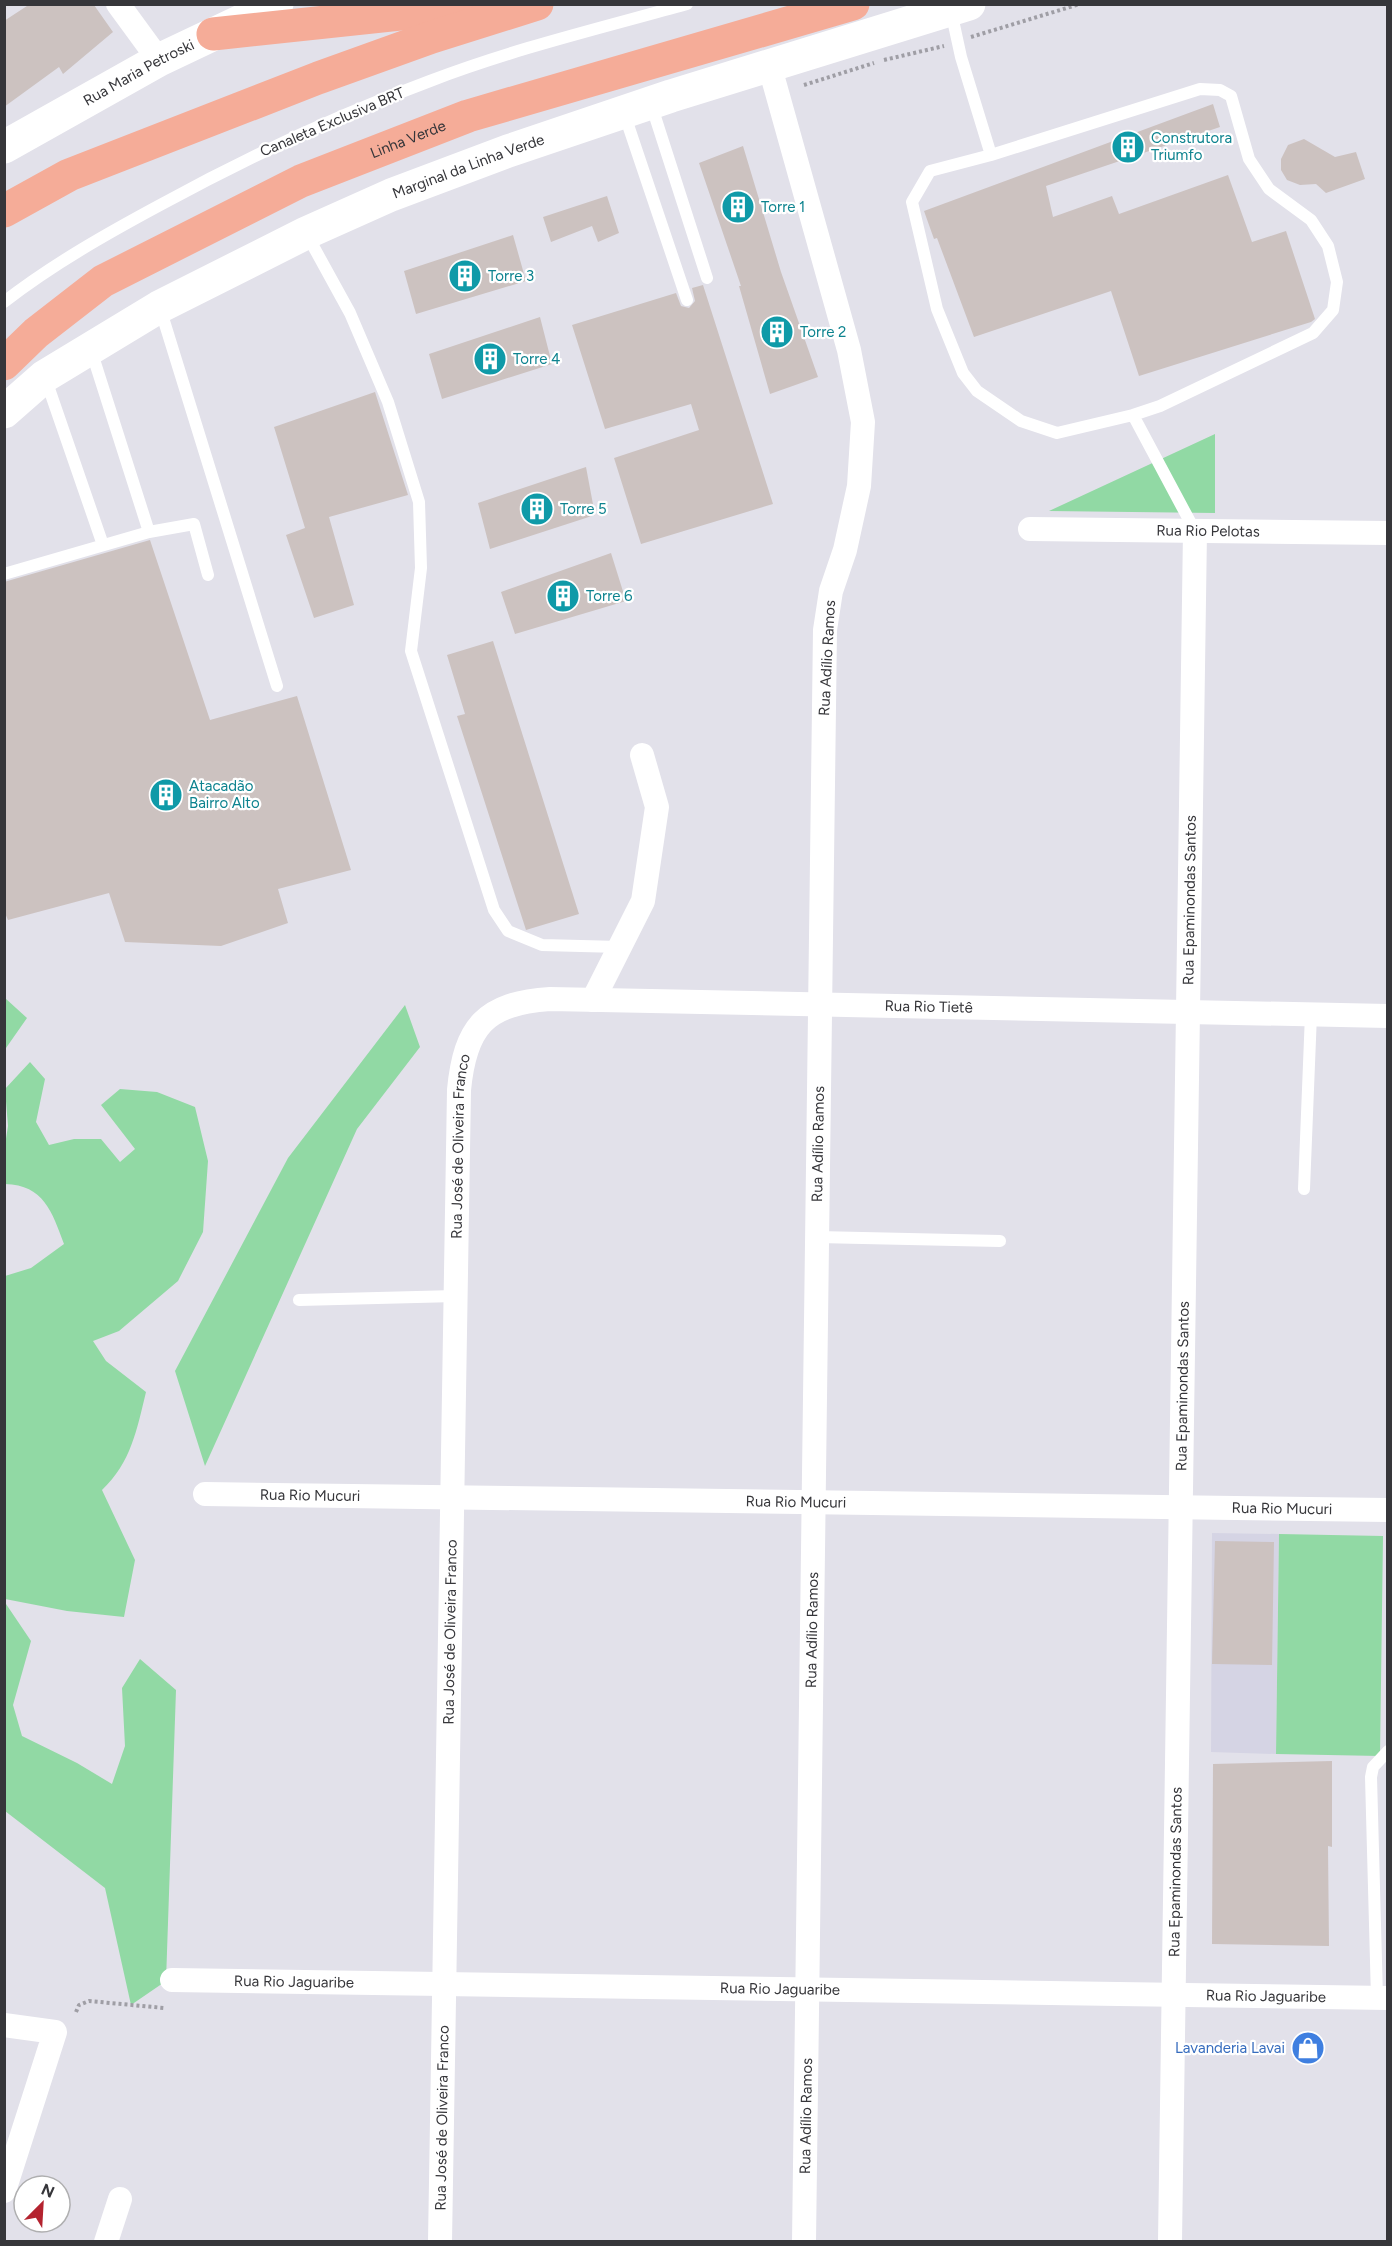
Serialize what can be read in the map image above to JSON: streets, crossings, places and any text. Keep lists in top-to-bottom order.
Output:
{
  "streets": {
    "highway": ["Linha Verde"],
    "main road": ["Rua Maria Petroski", "Marginal da Linha Verde"],
    "street": [
      "Rua Rio Pelotas",
      "Rua Adílio Ramos",
      "Rua Epaminondas Santos",
      "Rua Rio Tietê",
      "Rua José de Oliveira Franco",
      "Rua Rio Mucuri",
      "Rua Rio Jaguaribe"
    ],
    "lane": ["Canaleta Exclusiva BRT"]
  },
  "crossings": [
    ["Marginal da Linha Verde", "Rua Adílio Ramos"],
    ["Rua Rio Pelotas", "Rua Epaminondas Santos"],
    ["Rua Adílio Ramos", "Rua Rio Tietê"],
    ["Rua Adílio Ramos", "Rua Rio Mucuri"],
    ["Rua Adílio Ramos", "Rua Rio Jaguaribe"],
    ["Rua Epaminondas Santos", "Rua Rio Tietê"],
    ["Rua Epaminondas Santos", "Rua Rio Mucuri"],
    ["Rua Epaminondas Santos", "Rua Rio Jaguaribe"],
    ["Rua Rio Tietê", "Rua José de Oliveira Franco"],
    ["Rua José de Oliveira Franco", "Rua Rio Mucuri"],
    ["Rua José de Oliveira Franco", "Rua Rio Jaguaribe"]
  ],
  "places": {
    "building": [
      "Construtora Triumfo",
      "Torre 1",
      "Torre 3",
      "Torre 2",
      "Torre 4",
      "Torre 5",
      "Torre 6",
      "Atacadão Bairro Alto"
    ],
    "shop": ["Lavanderia Lavai"]
  },
  "north": "top right"
}
